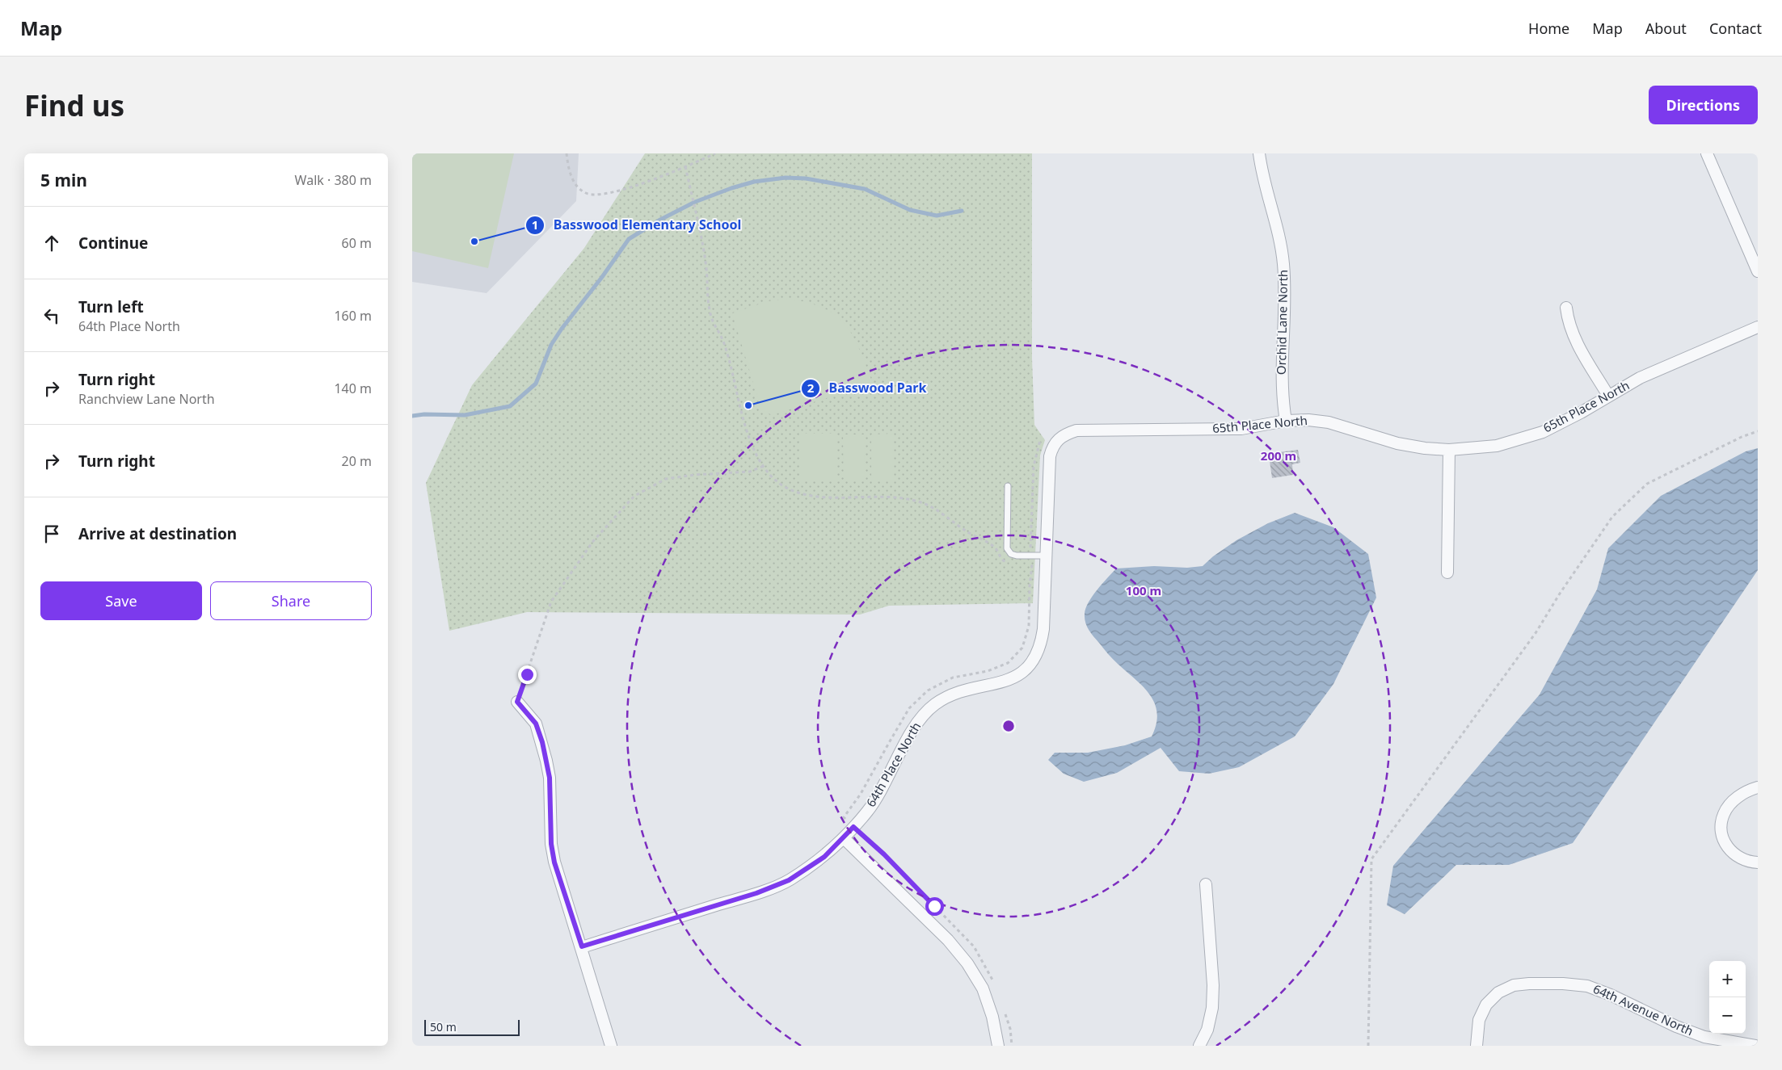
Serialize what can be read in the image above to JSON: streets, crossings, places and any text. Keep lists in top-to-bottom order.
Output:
{
  "streets": {
    "street": [
      "Orchid Lane North",
      "65th Place North",
      "64th Place North",
      "64th Avenue North"
    ]
  },
  "crossings": [
    ["Orchid Lane North", "65th Place North"],
    ["65th Place North", "64th Place North"]
  ],
  "places": ["Basswood Elementary School", "Basswood Park"],
  "scale_bar": "50 m",
  "page": {
    "header": "Map",
    "nav": [
      "Home",
      "Map",
      "About",
      "Contact"
    ],
    "buttons": [
      "Directions",
      ["Save", "Share"]
    ],
    "title": "Find us",
    "heading": ["5 min", "Walk · 380 m"],
    "list": [
      ["Continue", "60 m"],
      ["Turn left", "64th Place North", "160 m"],
      ["Turn right", "Ranchview Lane North", "140 m"],
      ["Turn right", "20 m"],
      "Arrive at destination"
    ],
    "map_buttons": ["+", "−"],
    "scale": "50 m"
  },
  "rings": ["200 m", "100 m"]
}
